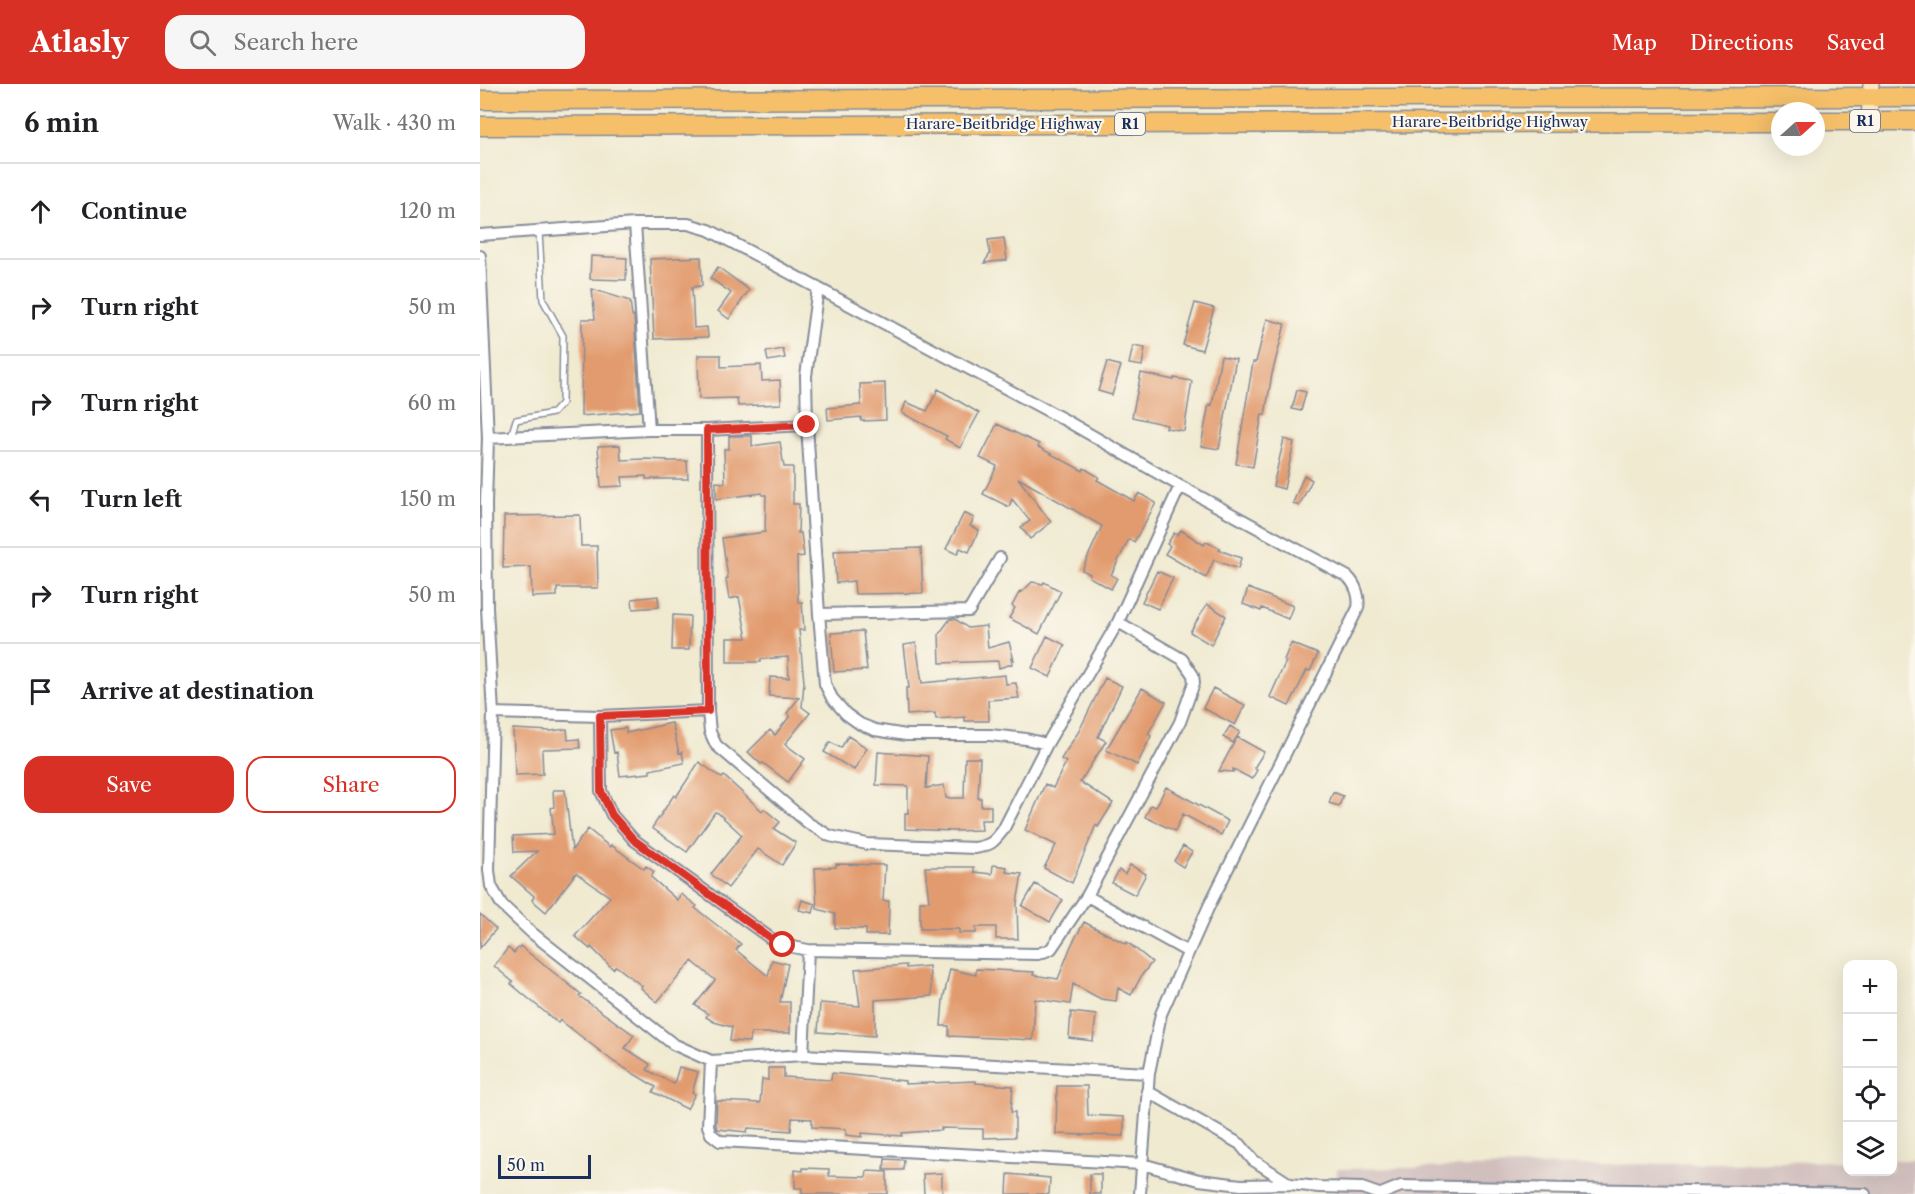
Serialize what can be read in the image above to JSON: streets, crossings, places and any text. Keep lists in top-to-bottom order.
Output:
{
  "streets": {
    "highway": ["R1", "Harare-Beitbridge Highway"]
  },
  "scale_bar": "50 m",
  "north": "right",
  "page": {
    "header": "Atlasly",
    "search": "Search here",
    "nav": ["Map", "Directions", "Saved"],
    "heading": ["6 min", "Walk · 430 m"],
    "list": [
      ["Continue", "120 m"],
      ["Turn right", "50 m"],
      ["Turn right", "60 m"],
      ["Turn left", "150 m"],
      ["Turn right", "50 m"],
      "Arrive at destination"
    ],
    "buttons": ["Save", "Share"],
    "map_buttons": ["+", "−"],
    "scale": "50 m"
  }
}
